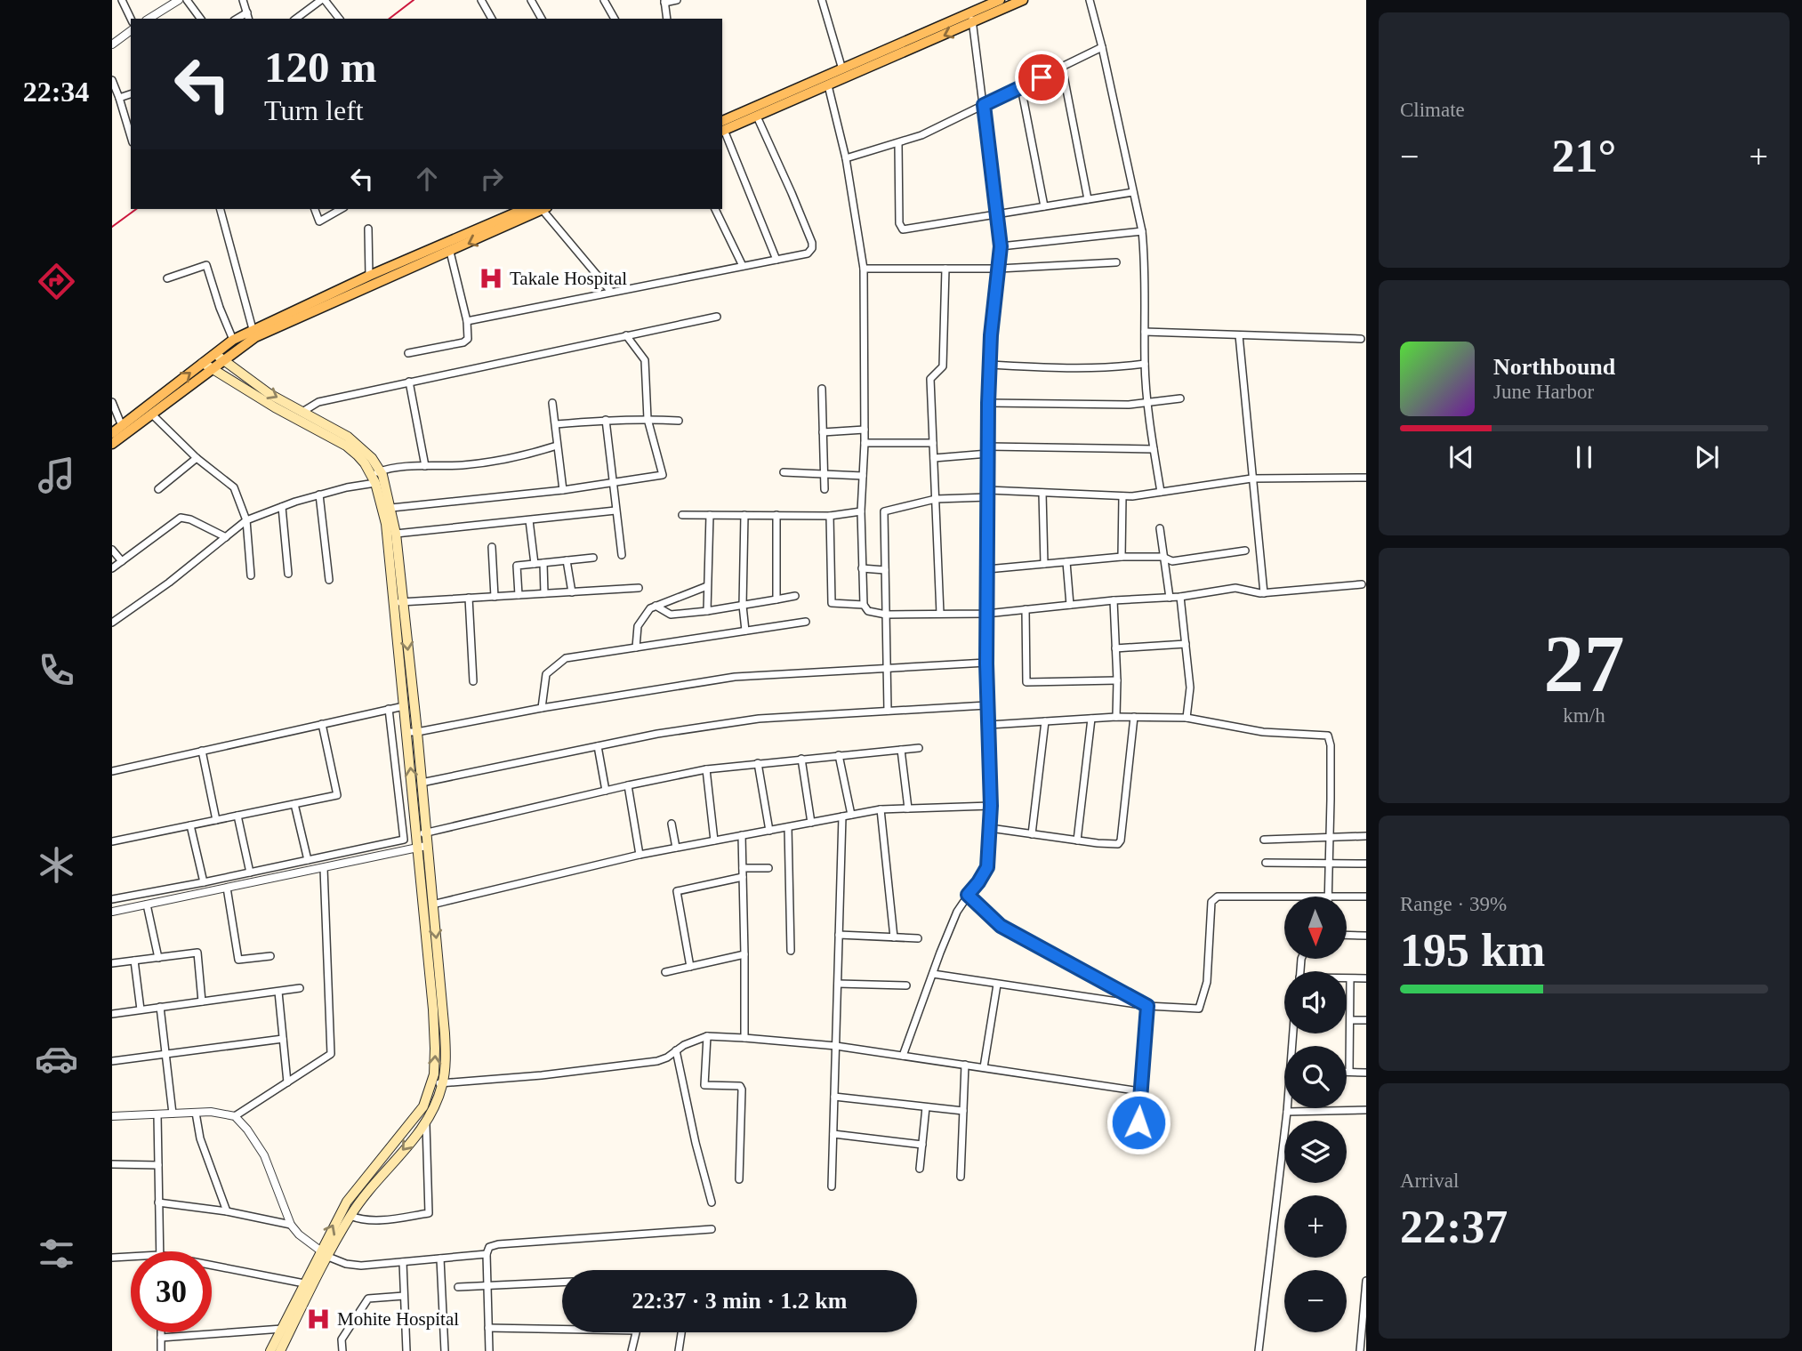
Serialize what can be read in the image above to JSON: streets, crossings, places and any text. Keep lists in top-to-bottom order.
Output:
{
  "places": {
    "hospital": ["Takale Hospital", "Mohite Hospital"]
  },
  "north": "bottom",
  "page": {
    "tabs": "22:34",
    "tile": [
      "Climate",
      ["27", "km/h"],
      ["Range · 39%", "195 km"],
      ["Arrival", "22:37"]
    ],
    "turn": ["120 m", "Turn left"],
    "heat": ["−", "21°", "+"],
    "song": ["Northbound", "June Harbor"],
    "map_buttons": ["+", "−"],
    "limit": "30",
    "trip": "22:37 · 3 min · 1.2 km"
  }
}
